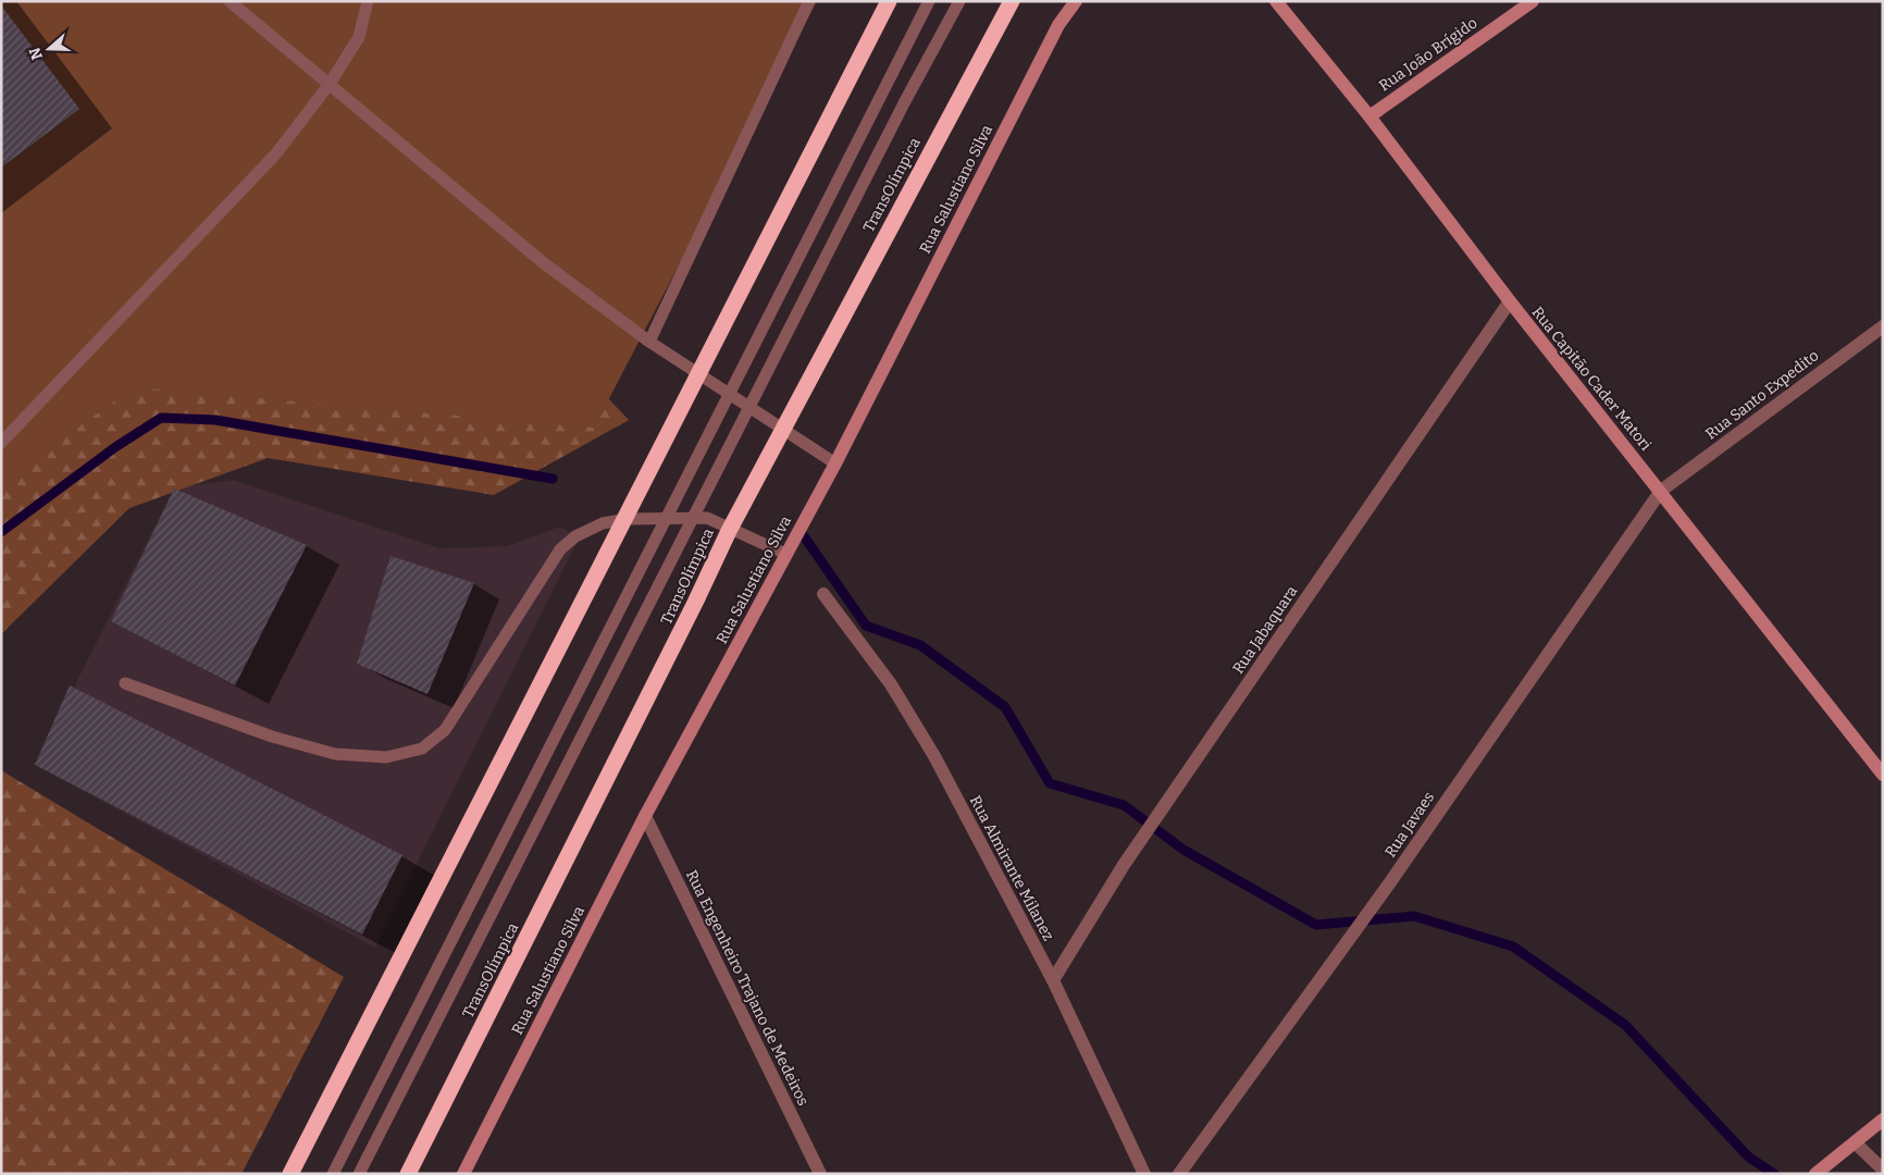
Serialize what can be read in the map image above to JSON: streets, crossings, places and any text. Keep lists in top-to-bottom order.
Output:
{
  "streets": {
    "highway": ["TransOlímpica"],
    "street": [
      "Rua João Brígido",
      "Rua Salustiano Silva",
      "Rua Capitão Cader Matori",
      "Rua Santo Expedito",
      "Rua Jabaquara",
      "Rua Javaes",
      "Rua Almirante Milanez",
      "Rua Engenheiro Trajano de Medeiros"
    ]
  },
  "crossings": [
    ["Rua João Brígido", "Rua Capitão Cader Matori"],
    ["Rua Salustiano Silva", "Rua Engenheiro Trajano de Medeiros"],
    ["Rua Capitão Cader Matori", "Rua Santo Expedito"],
    ["Rua Capitão Cader Matori", "Rua Jabaquara"],
    ["Rua Capitão Cader Matori", "Rua Javaes"],
    ["Rua Santo Expedito", "Rua Javaes"],
    ["Rua Jabaquara", "Rua Almirante Milanez"]
  ],
  "north": "left"
}
